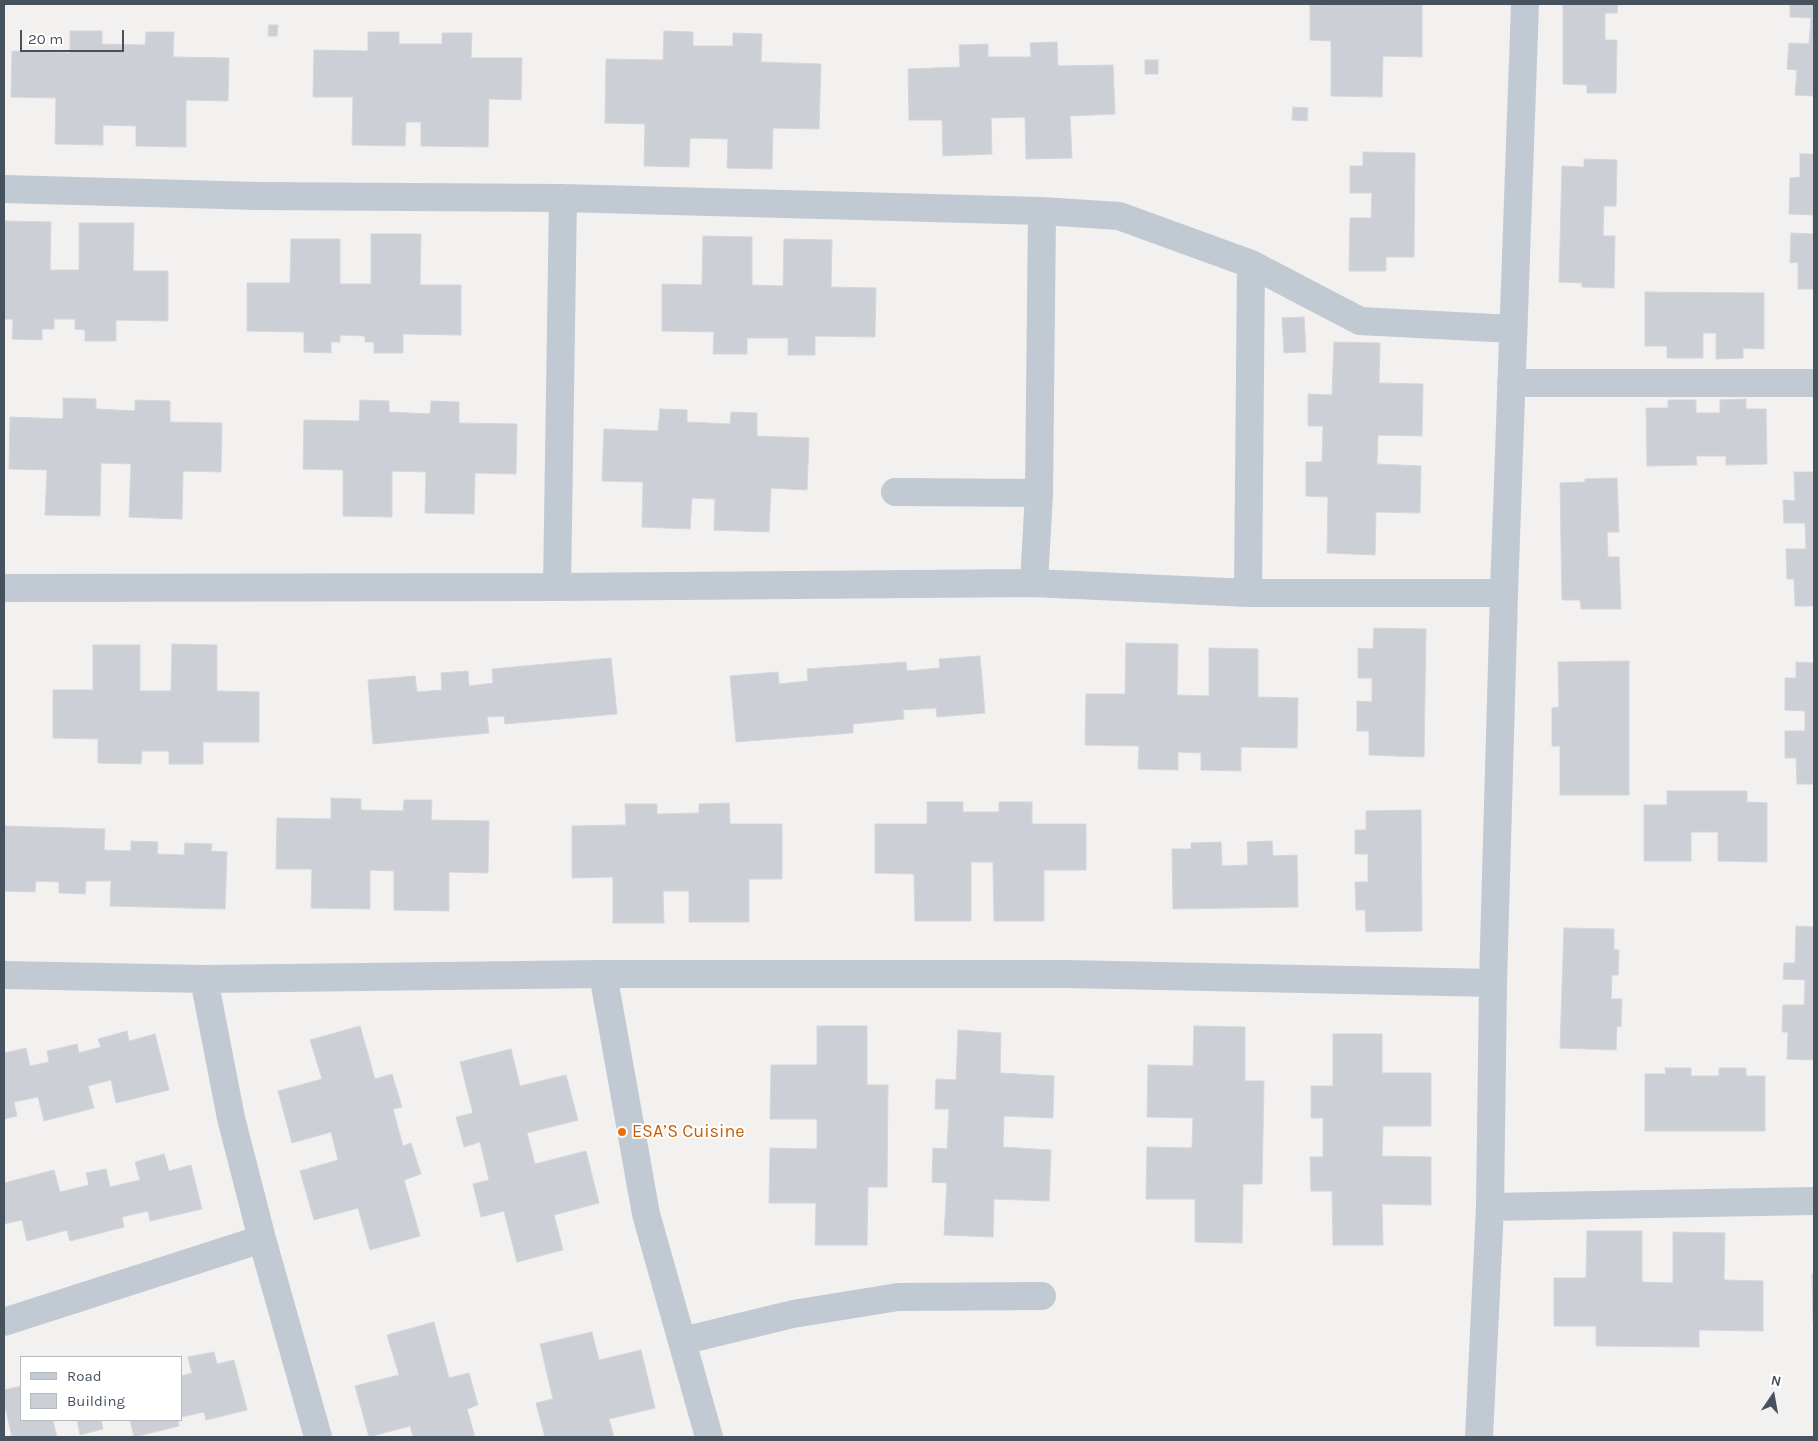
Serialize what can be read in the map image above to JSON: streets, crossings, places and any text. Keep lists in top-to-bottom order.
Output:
{
  "places": ["ESA’S Cuisine"],
  "legend": ["Road", "Building"],
  "scale_bar": "20 m",
  "north": "top"
}
